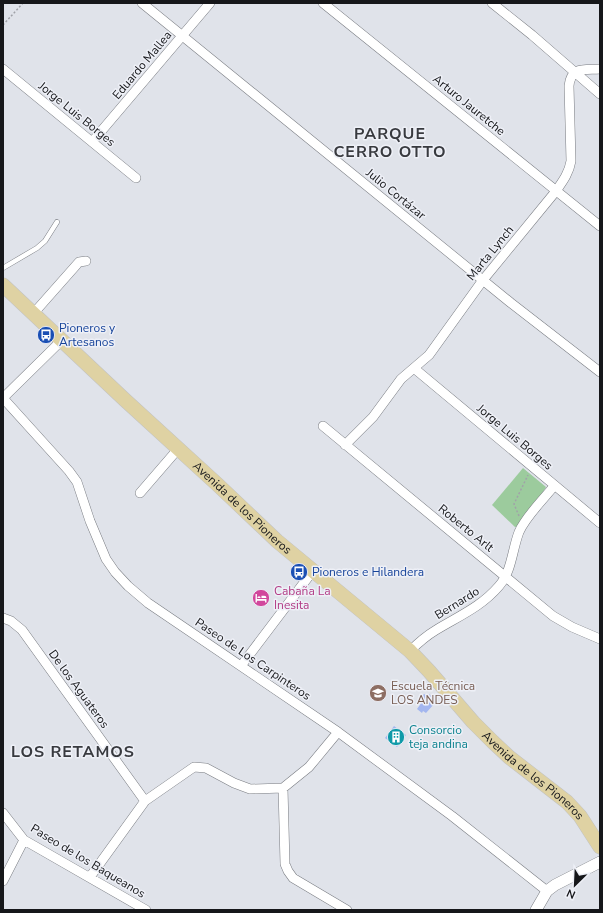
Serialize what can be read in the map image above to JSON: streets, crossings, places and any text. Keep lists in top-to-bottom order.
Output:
{
  "streets": {
    "main road": ["Avenida de los Pioneros"],
    "street": [
      "Eduardo Mallea",
      "Arturo Jauretche",
      "Jorge Luis Borges",
      "Julio Cortázar",
      "Marta Lynch",
      "Roberto Arlt",
      "Bernardo",
      "Paseo de Los Carpinteros",
      "De los Aguateros",
      "Paseo de los Baqueanos"
    ]
  },
  "crossings": [
    ["Eduardo Mallea", "Jorge Luis Borges"],
    ["Eduardo Mallea", "Julio Cortázar"],
    ["Arturo Jauretche", "Marta Lynch"],
    ["Jorge Luis Borges", "Marta Lynch"],
    ["Jorge Luis Borges", "Bernardo"],
    ["Julio Cortázar", "Marta Lynch"],
    ["Marta Lynch", "Roberto Arlt"],
    ["Avenida de los Pioneros", "Bernardo"],
    ["Roberto Arlt", "Bernardo"]
  ],
  "districts": ["PARQUE CERRO OTTO", "LOS RETAMOS"],
  "places": {
    "bus stop": ["Pioneros y Artesanos", "Pioneros e Hilandera"],
    "hotel": ["Cabaña La Inesita"],
    "school or university": ["Escuela Técnica LOS ANDES"],
    "building": ["Consorcio teja andina"]
  },
  "north": "bottom left"
}
